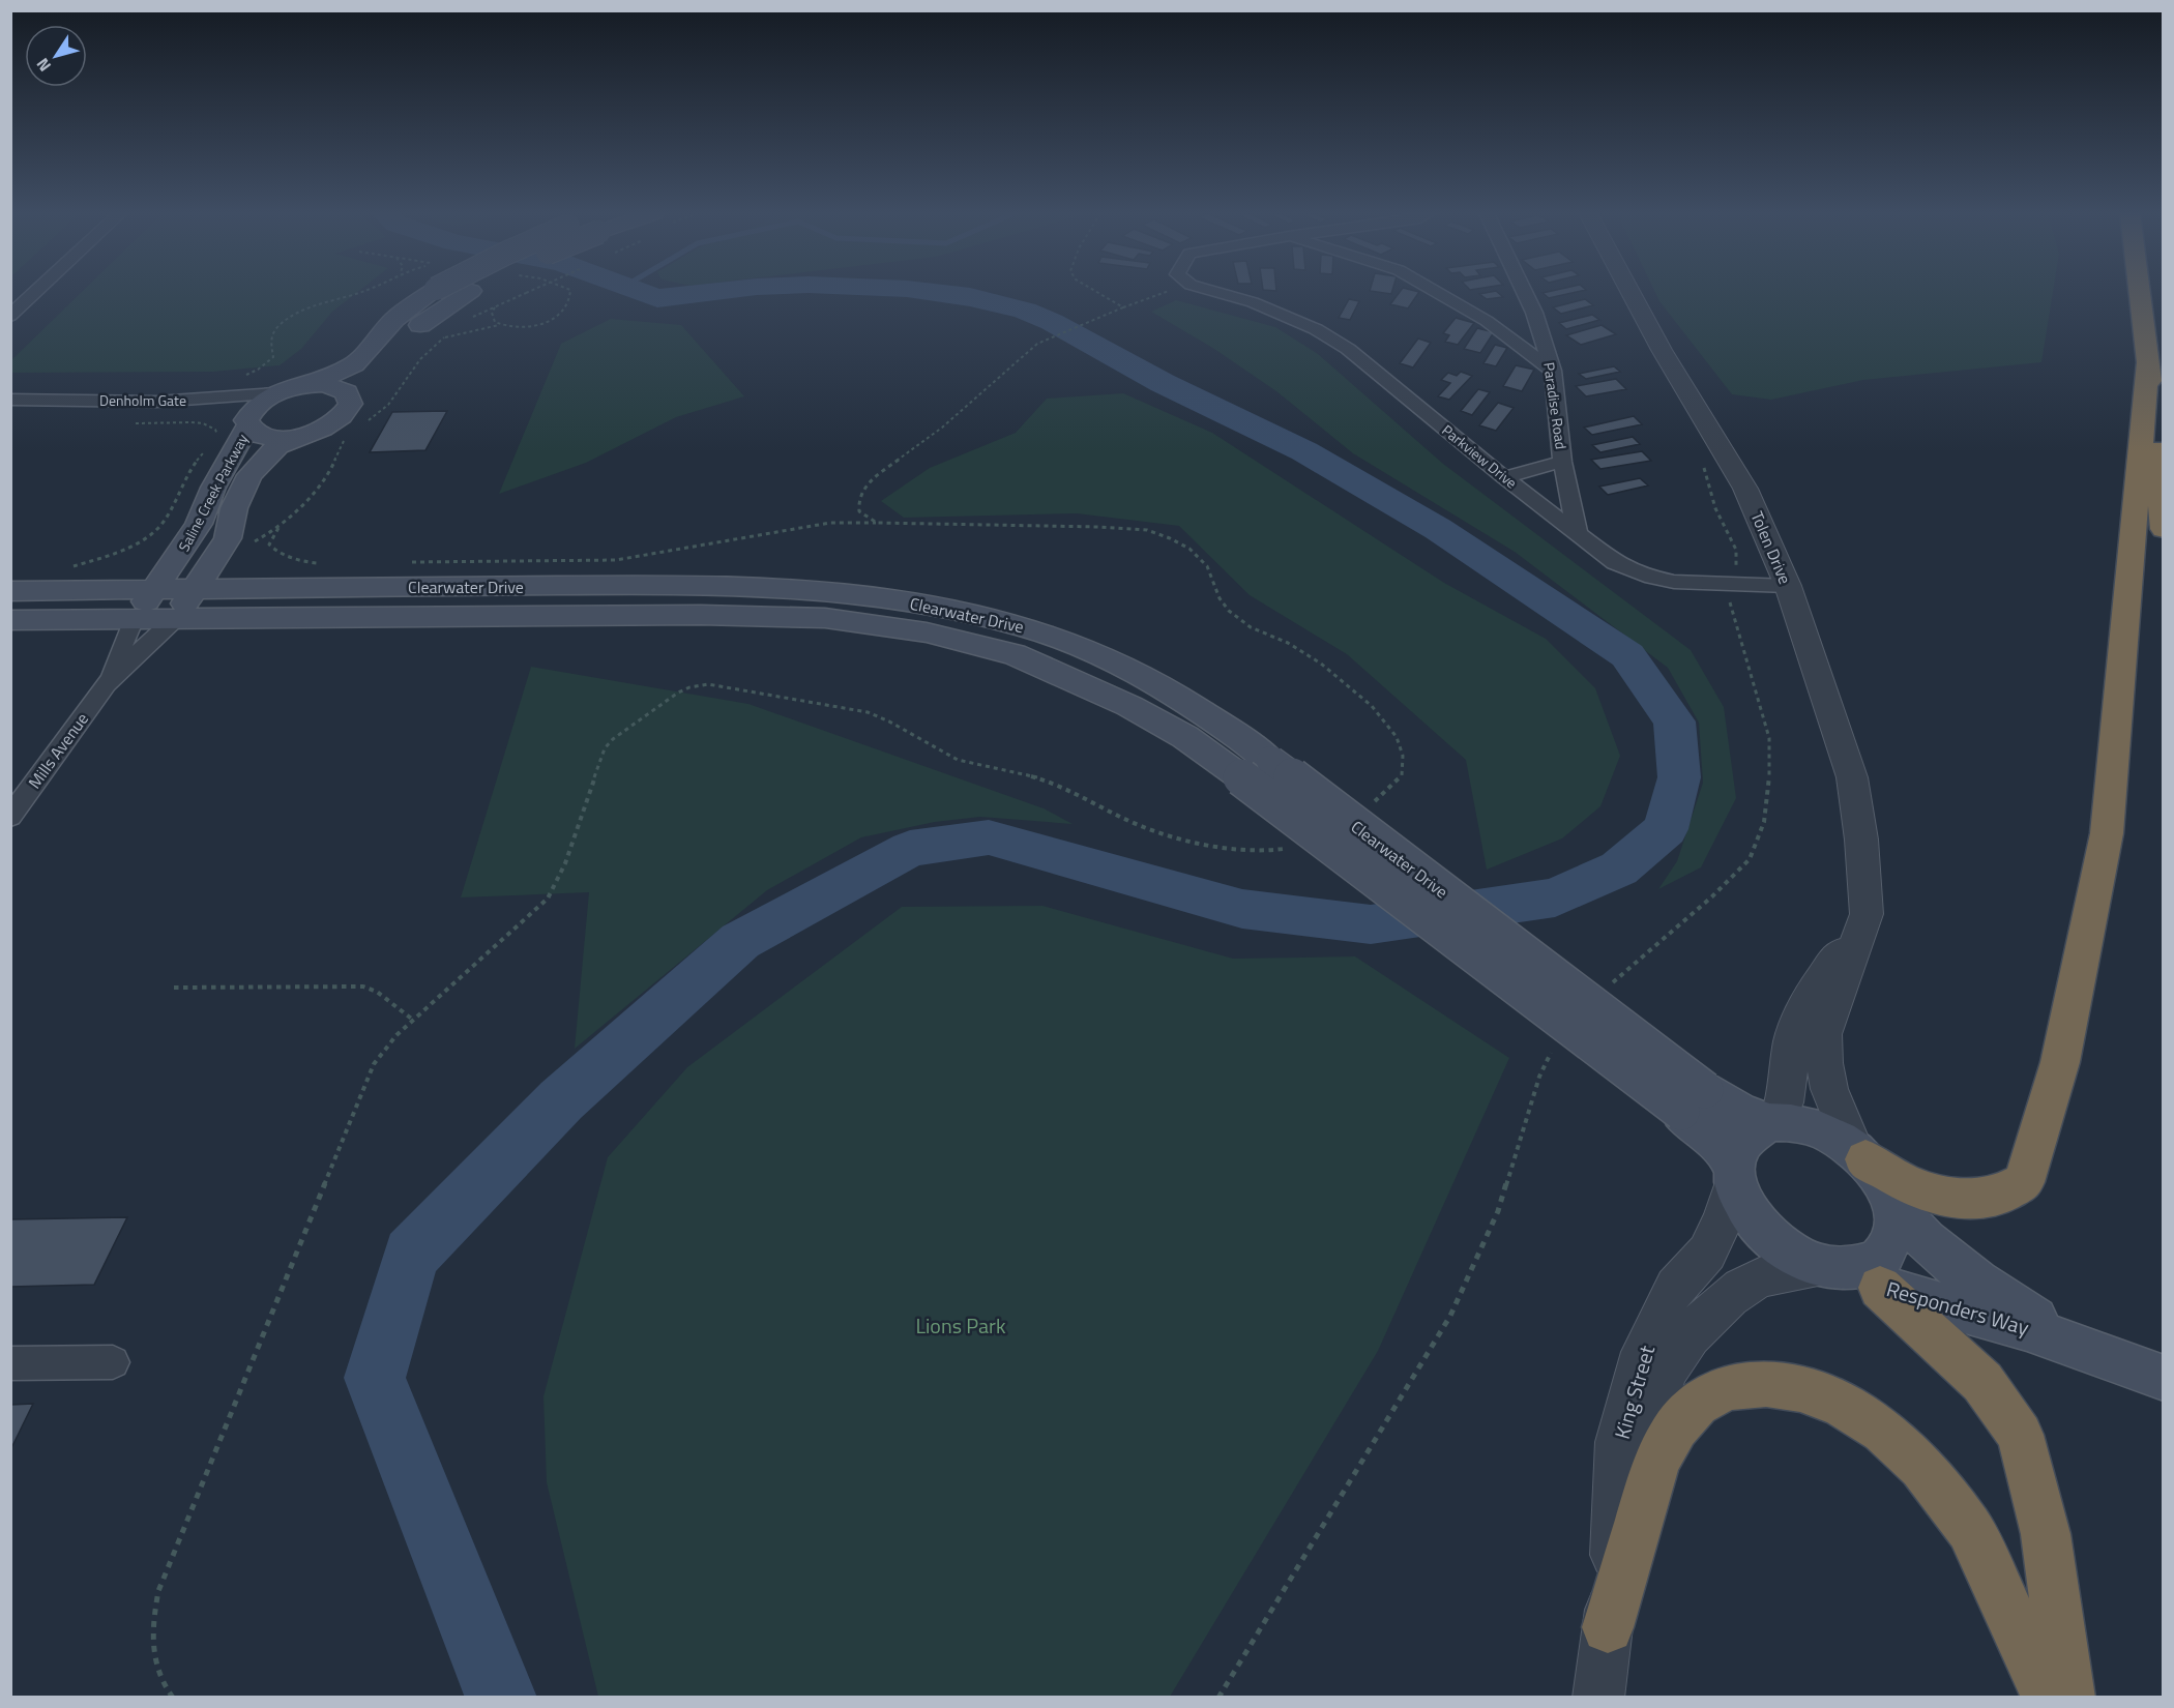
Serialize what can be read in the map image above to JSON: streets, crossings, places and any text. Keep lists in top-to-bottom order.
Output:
{
  "streets": {
    "main road": ["Saline Creek Parkway", "Clearwater Drive", "Responders Way"],
    "street": [
      "Denholm Gate",
      "Paradise Road",
      "Parkview Drive",
      "Tolen Drive",
      "Mills Avenue",
      "King Street"
    ]
  },
  "crossings": [
    ["Denholm Gate", "Saline Creek Parkway"],
    ["Paradise Road", "Parkview Drive"],
    ["Parkview Drive", "Tolen Drive"],
    ["Saline Creek Parkway", "Clearwater Drive"],
    ["Saline Creek Parkway", "Mills Avenue"],
    ["Tolen Drive", "Clearwater Drive"],
    ["Tolen Drive", "Responders Way"],
    ["Tolen Drive", "King Street"],
    ["Clearwater Drive", "Mills Avenue"],
    ["Clearwater Drive", "Responders Way"],
    ["Clearwater Drive", "King Street"],
    ["Responders Way", "King Street"]
  ],
  "parks": ["Lions Park"],
  "north": "bottom left"
}
